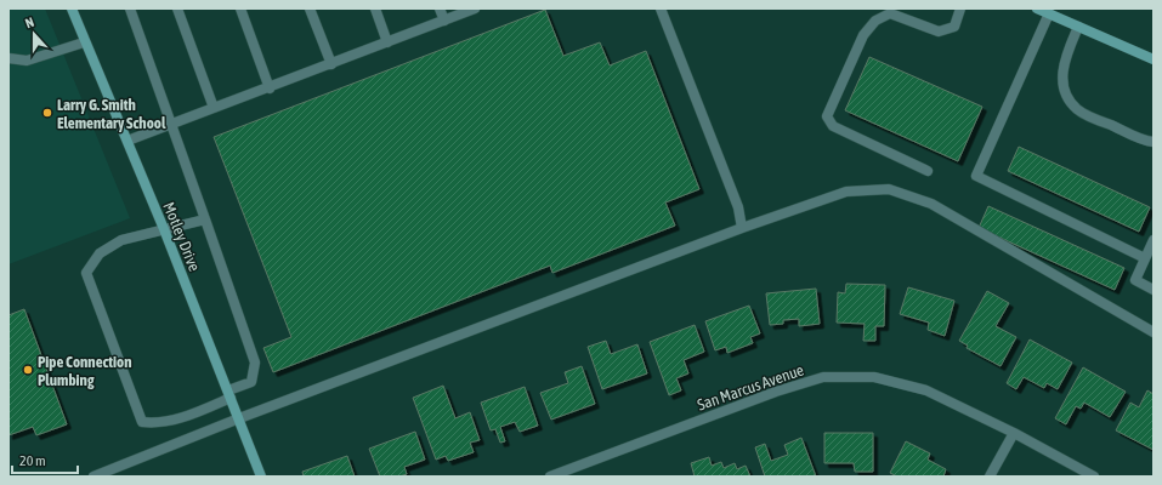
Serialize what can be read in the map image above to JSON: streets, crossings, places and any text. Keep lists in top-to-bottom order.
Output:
{
  "streets": {
    "street": ["Motley Drive", "San Marcus Avenue"]
  },
  "places": ["Larry G. Smith Elementary School", "Pipe Connection Plumbing"],
  "scale_bar": "20 m",
  "north": "top"
}
